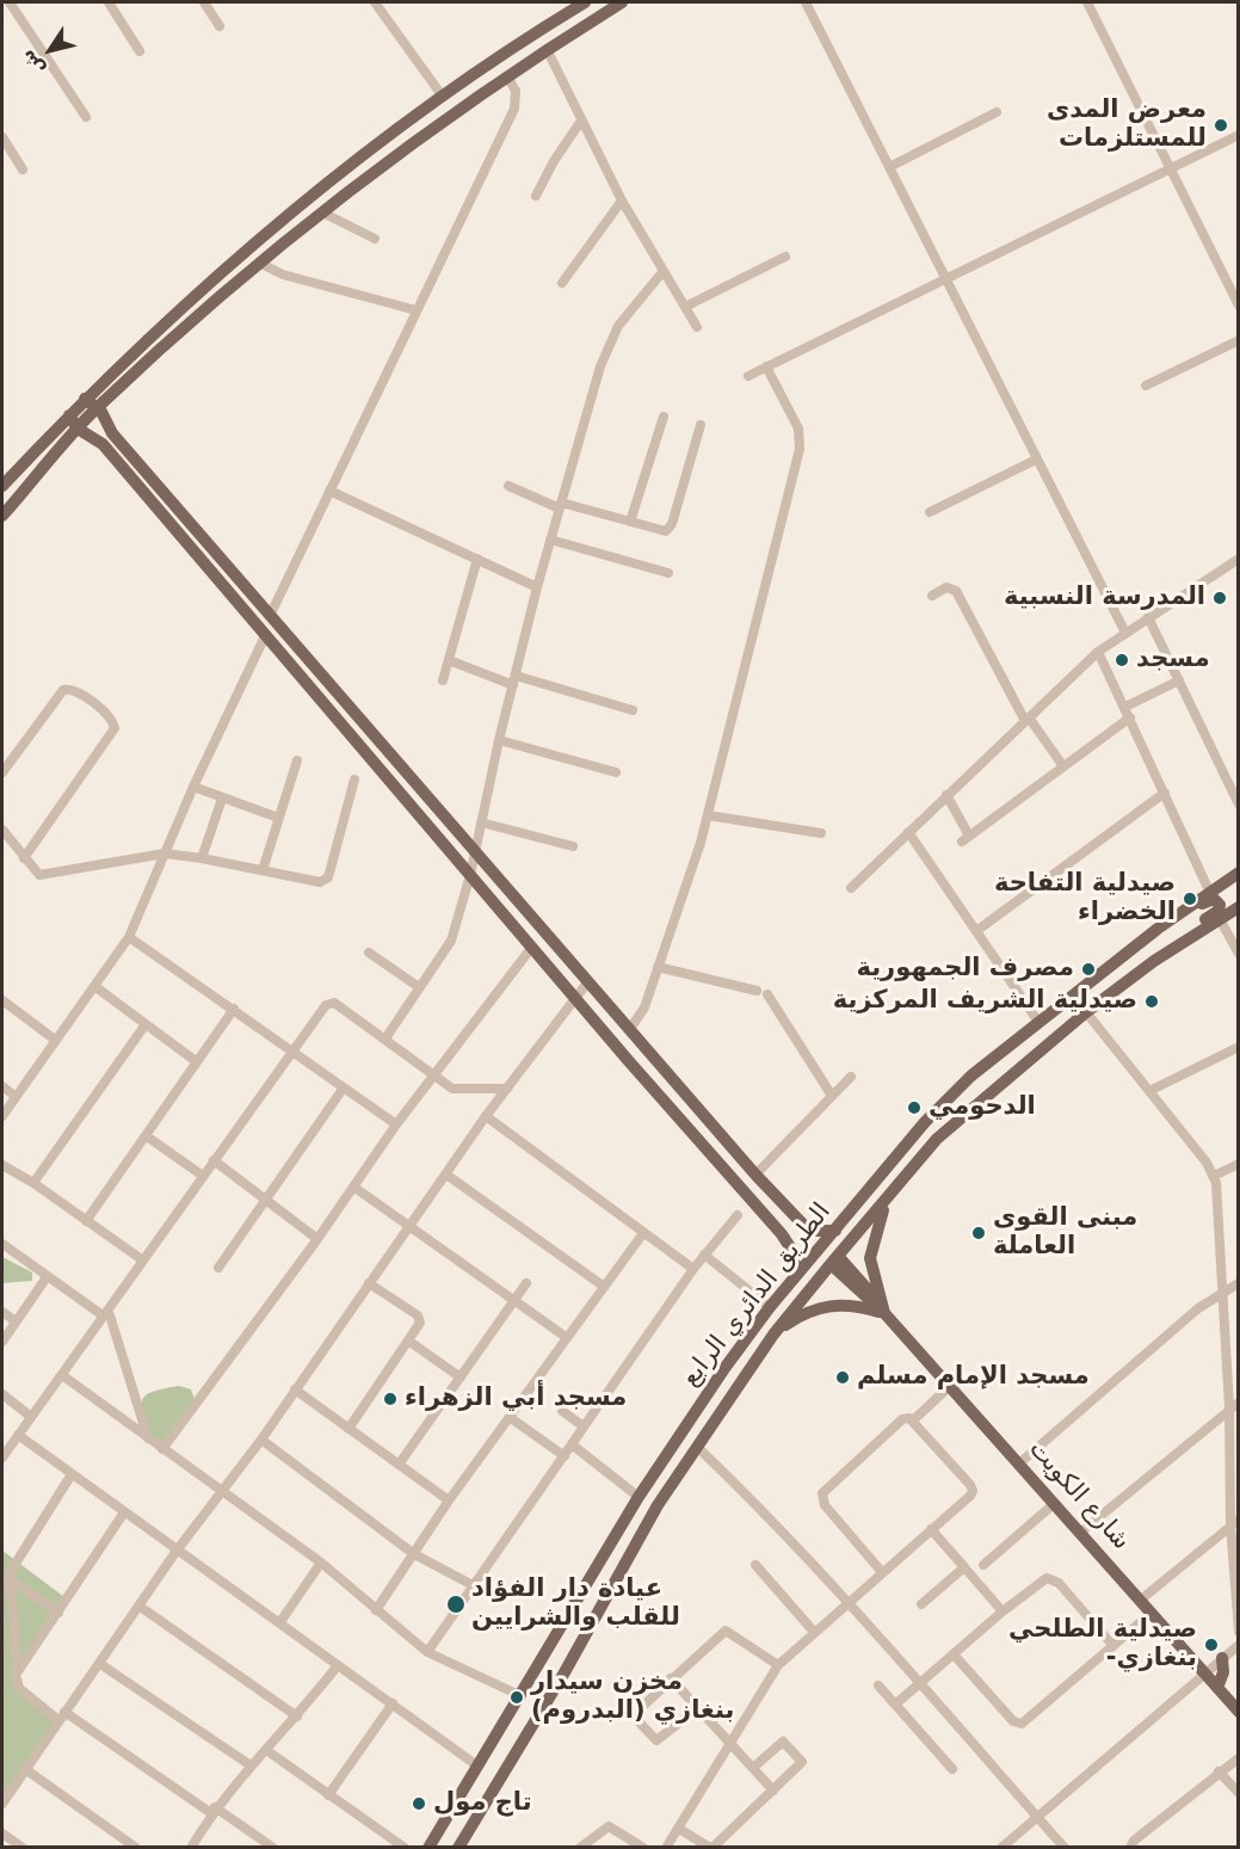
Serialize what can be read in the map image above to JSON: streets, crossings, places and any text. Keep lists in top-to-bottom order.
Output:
{
  "streets": {
    "main road": ["الطريق الدائري الرابع", "شارع الكويت"]
  },
  "crossings": [
    ["الطريق الدائري الرابع", "شارع الكويت"]
  ],
  "places": [
    "معرض المدى للمستلزمات",
    "المدرسة النسبية",
    "مسجد",
    "صيدلية التفاحة الخضراء",
    "مصرف الجمهورية",
    "صيدلية الشريف المركزية",
    "الدحومي",
    "مبنى القوى العاملة",
    "مسجد الإمام مسلم",
    "مسجد أبي الزهراء",
    "عيادة دار الفؤاد للقلب والشرايين",
    "صيدلية الطلحي -بنغازي",
    "مخزن سيدار بنغازي (البدروم)",
    "تاج مول"
  ],
  "north": "bottom left"
}
